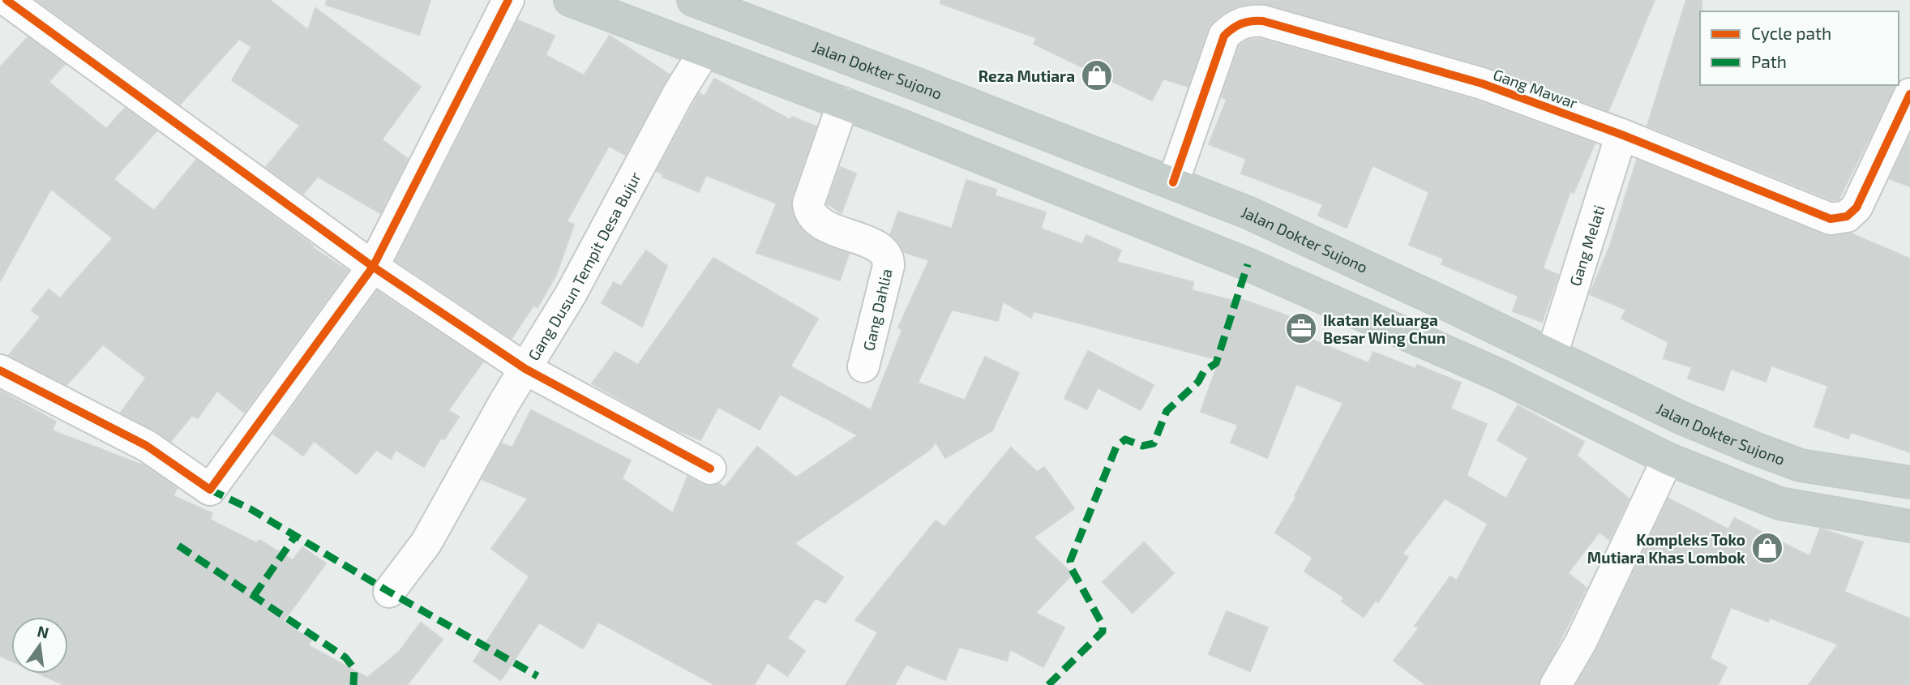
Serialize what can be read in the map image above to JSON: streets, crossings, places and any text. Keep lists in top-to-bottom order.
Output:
{
  "streets": {
    "highway": ["Jalan Dokter Sujono"],
    "street": [
      "Gang Mawar",
      "Gang Melati",
      "Gang Dusun Tempit Desa Bujur",
      "Gang Dahlia"
    ]
  },
  "crossings": [
    ["Jalan Dokter Sujono", "Gang Mawar"],
    ["Jalan Dokter Sujono", "Gang Melati"],
    ["Gang Mawar", "Gang Melati"]
  ],
  "places": {
    "shop": ["Reza Mutiara", "Kompleks Toko Mutiara Khas Lombok"],
    "office": ["Ikatan Keluarga Besar Wing Chun"]
  },
  "legend": ["Cycle path", "Path"],
  "north": "top"
}
